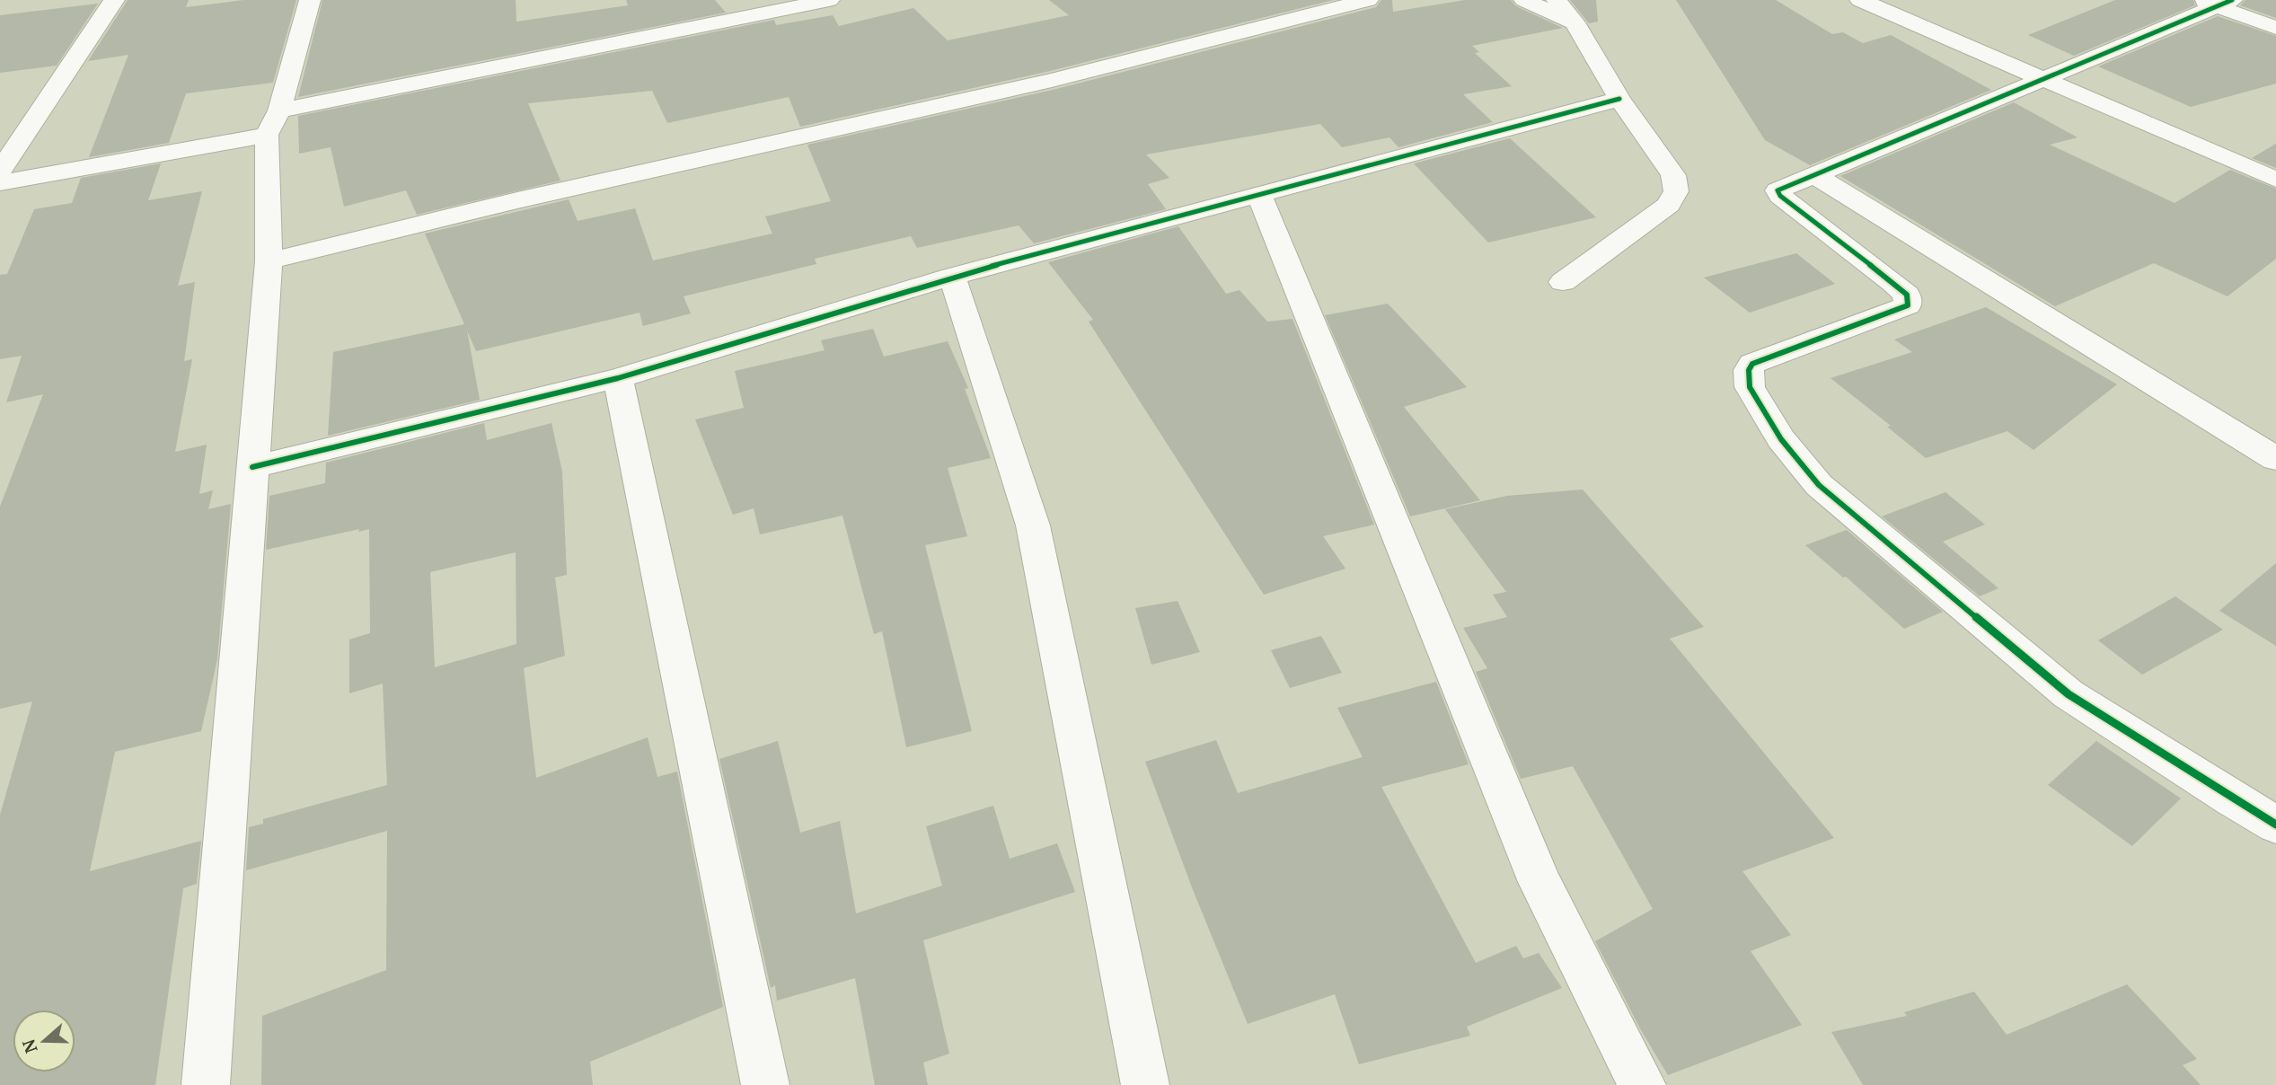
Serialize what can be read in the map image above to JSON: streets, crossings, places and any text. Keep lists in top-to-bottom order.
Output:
{
  "north": "left"
}
